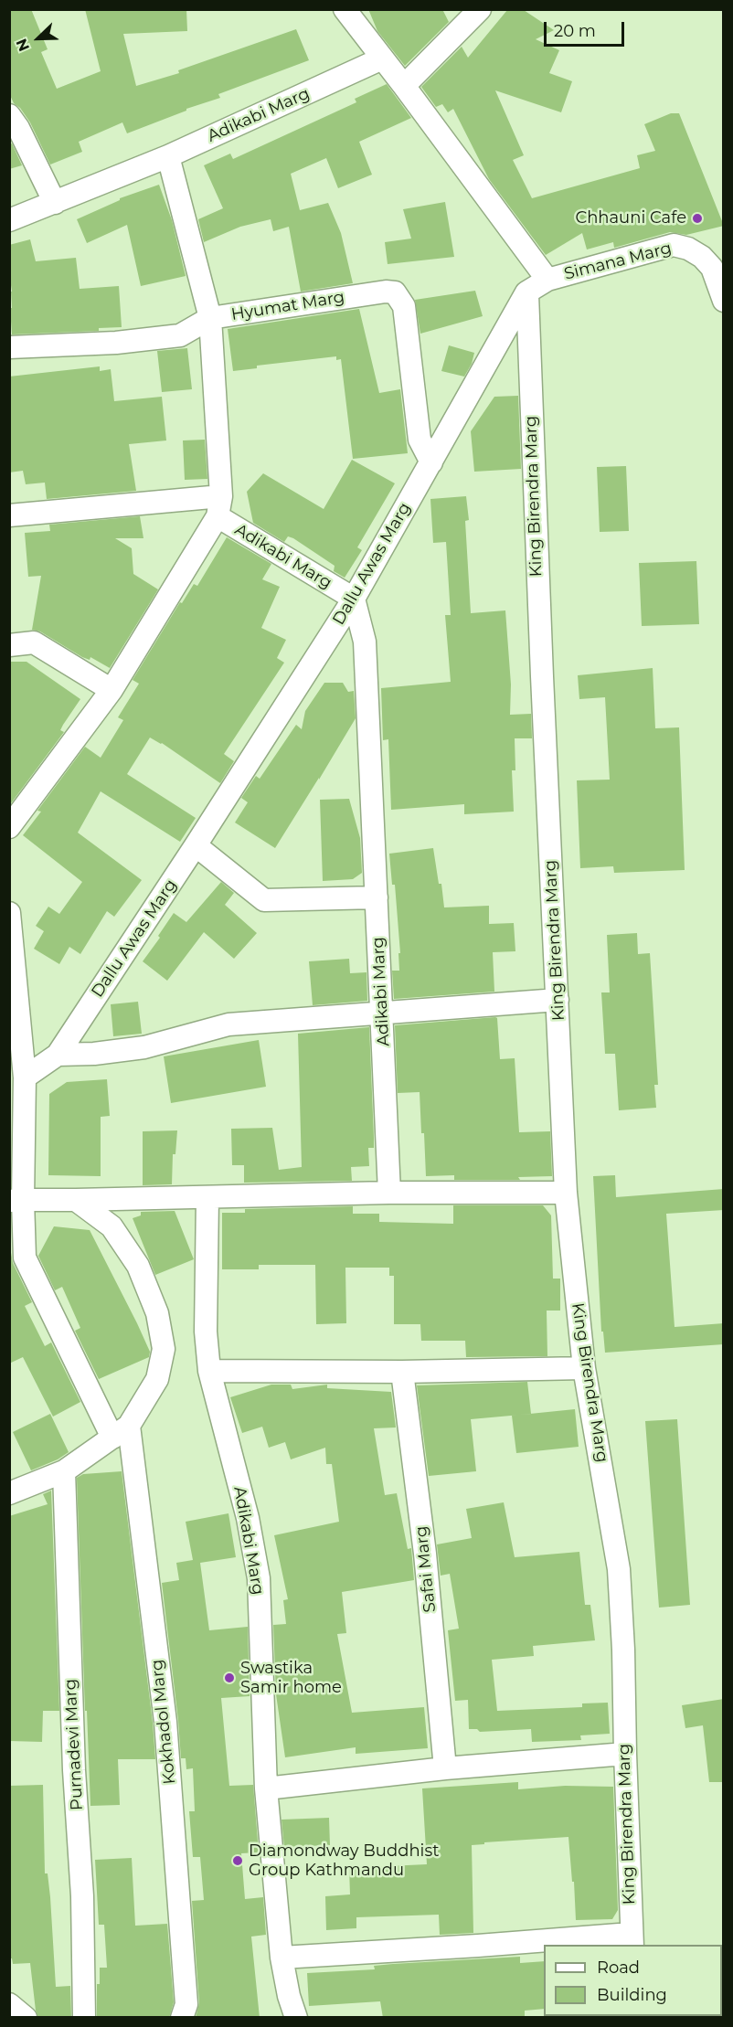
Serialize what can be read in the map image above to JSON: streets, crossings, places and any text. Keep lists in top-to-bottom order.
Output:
{
  "streets": {
    "street": [
      "Adikabi Marg",
      "Simana Marg",
      "Hyumat Marg",
      "King Birendra Marg",
      "Dallu Awas Marg",
      "Safai Marg",
      "Kokhadol Marg",
      "Purnadevi Marg"
    ]
  },
  "crossings": [
    ["Adikabi Marg", "Dallu Awas Marg"],
    ["Hyumat Marg", "Dallu Awas Marg"],
    ["King Birendra Marg", "Dallu Awas Marg"]
  ],
  "places": ["Chhauni Cafe", "Swastika Samir home", "Diamondway Buddhist Group Kathmandu"],
  "legend": ["Road", "Building"],
  "scale_bar": "20 m",
  "north": "bottom left"
}
